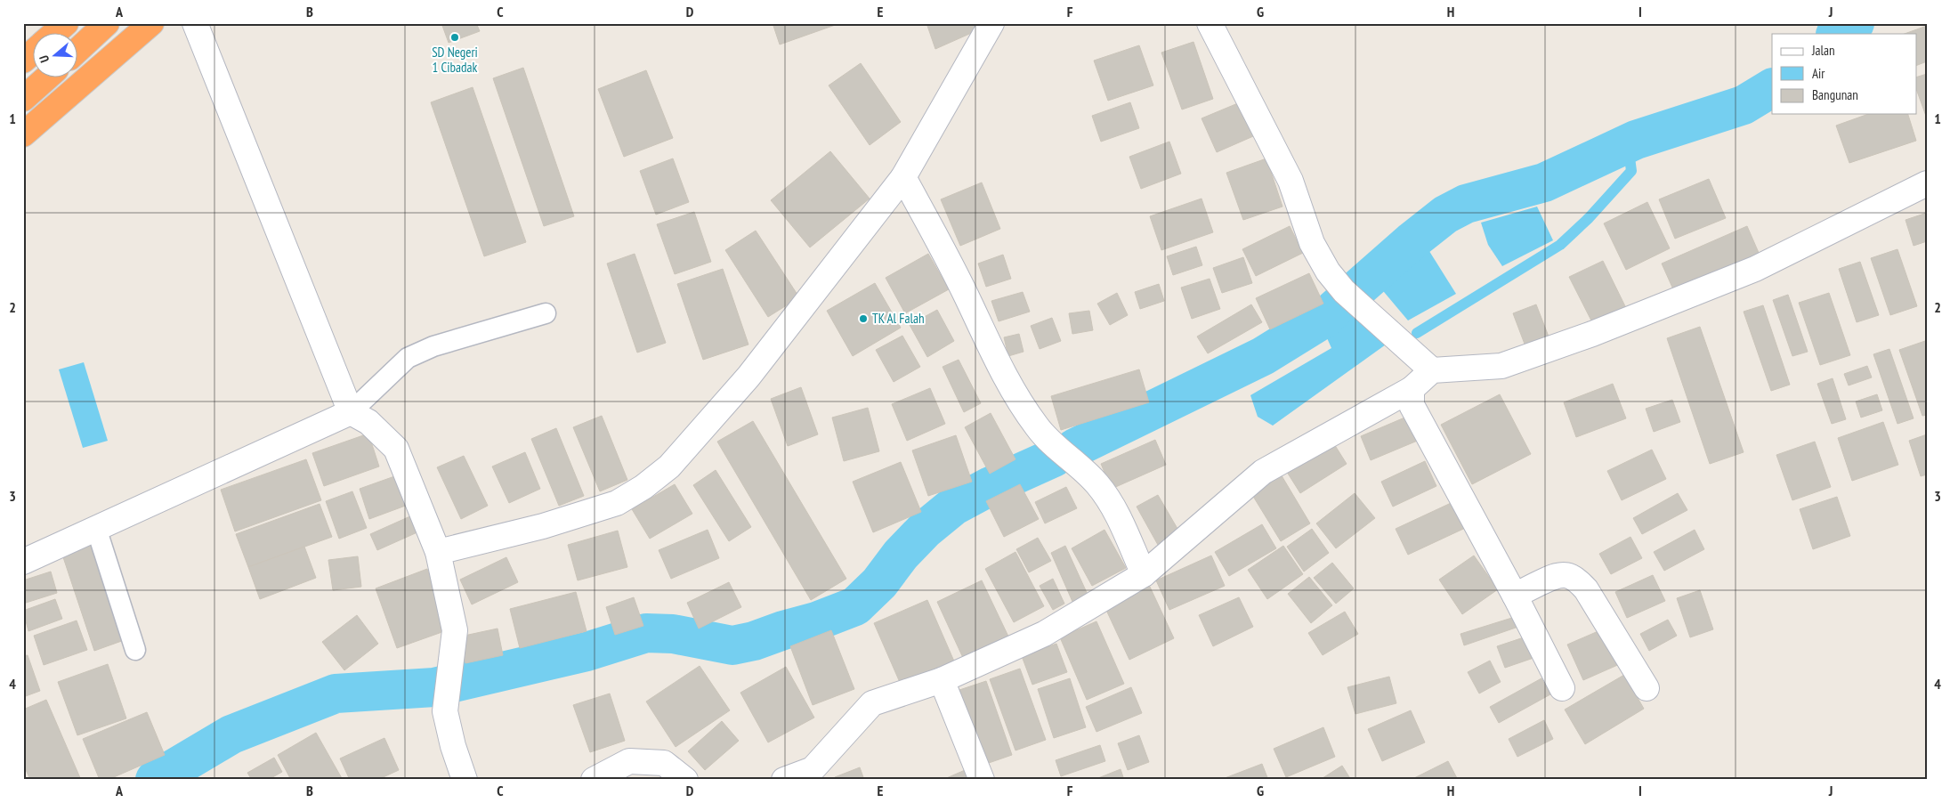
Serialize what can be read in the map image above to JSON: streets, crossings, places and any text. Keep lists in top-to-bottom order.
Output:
{
  "places": ["SD Negeri 1 Cibadak", "TK Al Falah"],
  "legend": ["Jalan", "Air", "Bangunan"],
  "north": "left",
  "grid": {
    "columns": [
      "A",
      "B",
      "C",
      "D",
      "E",
      "F",
      "G",
      "H",
      "I",
      "J"
    ],
    "rows": [
      "1",
      "2",
      "3",
      "4"
    ]
  }
}
